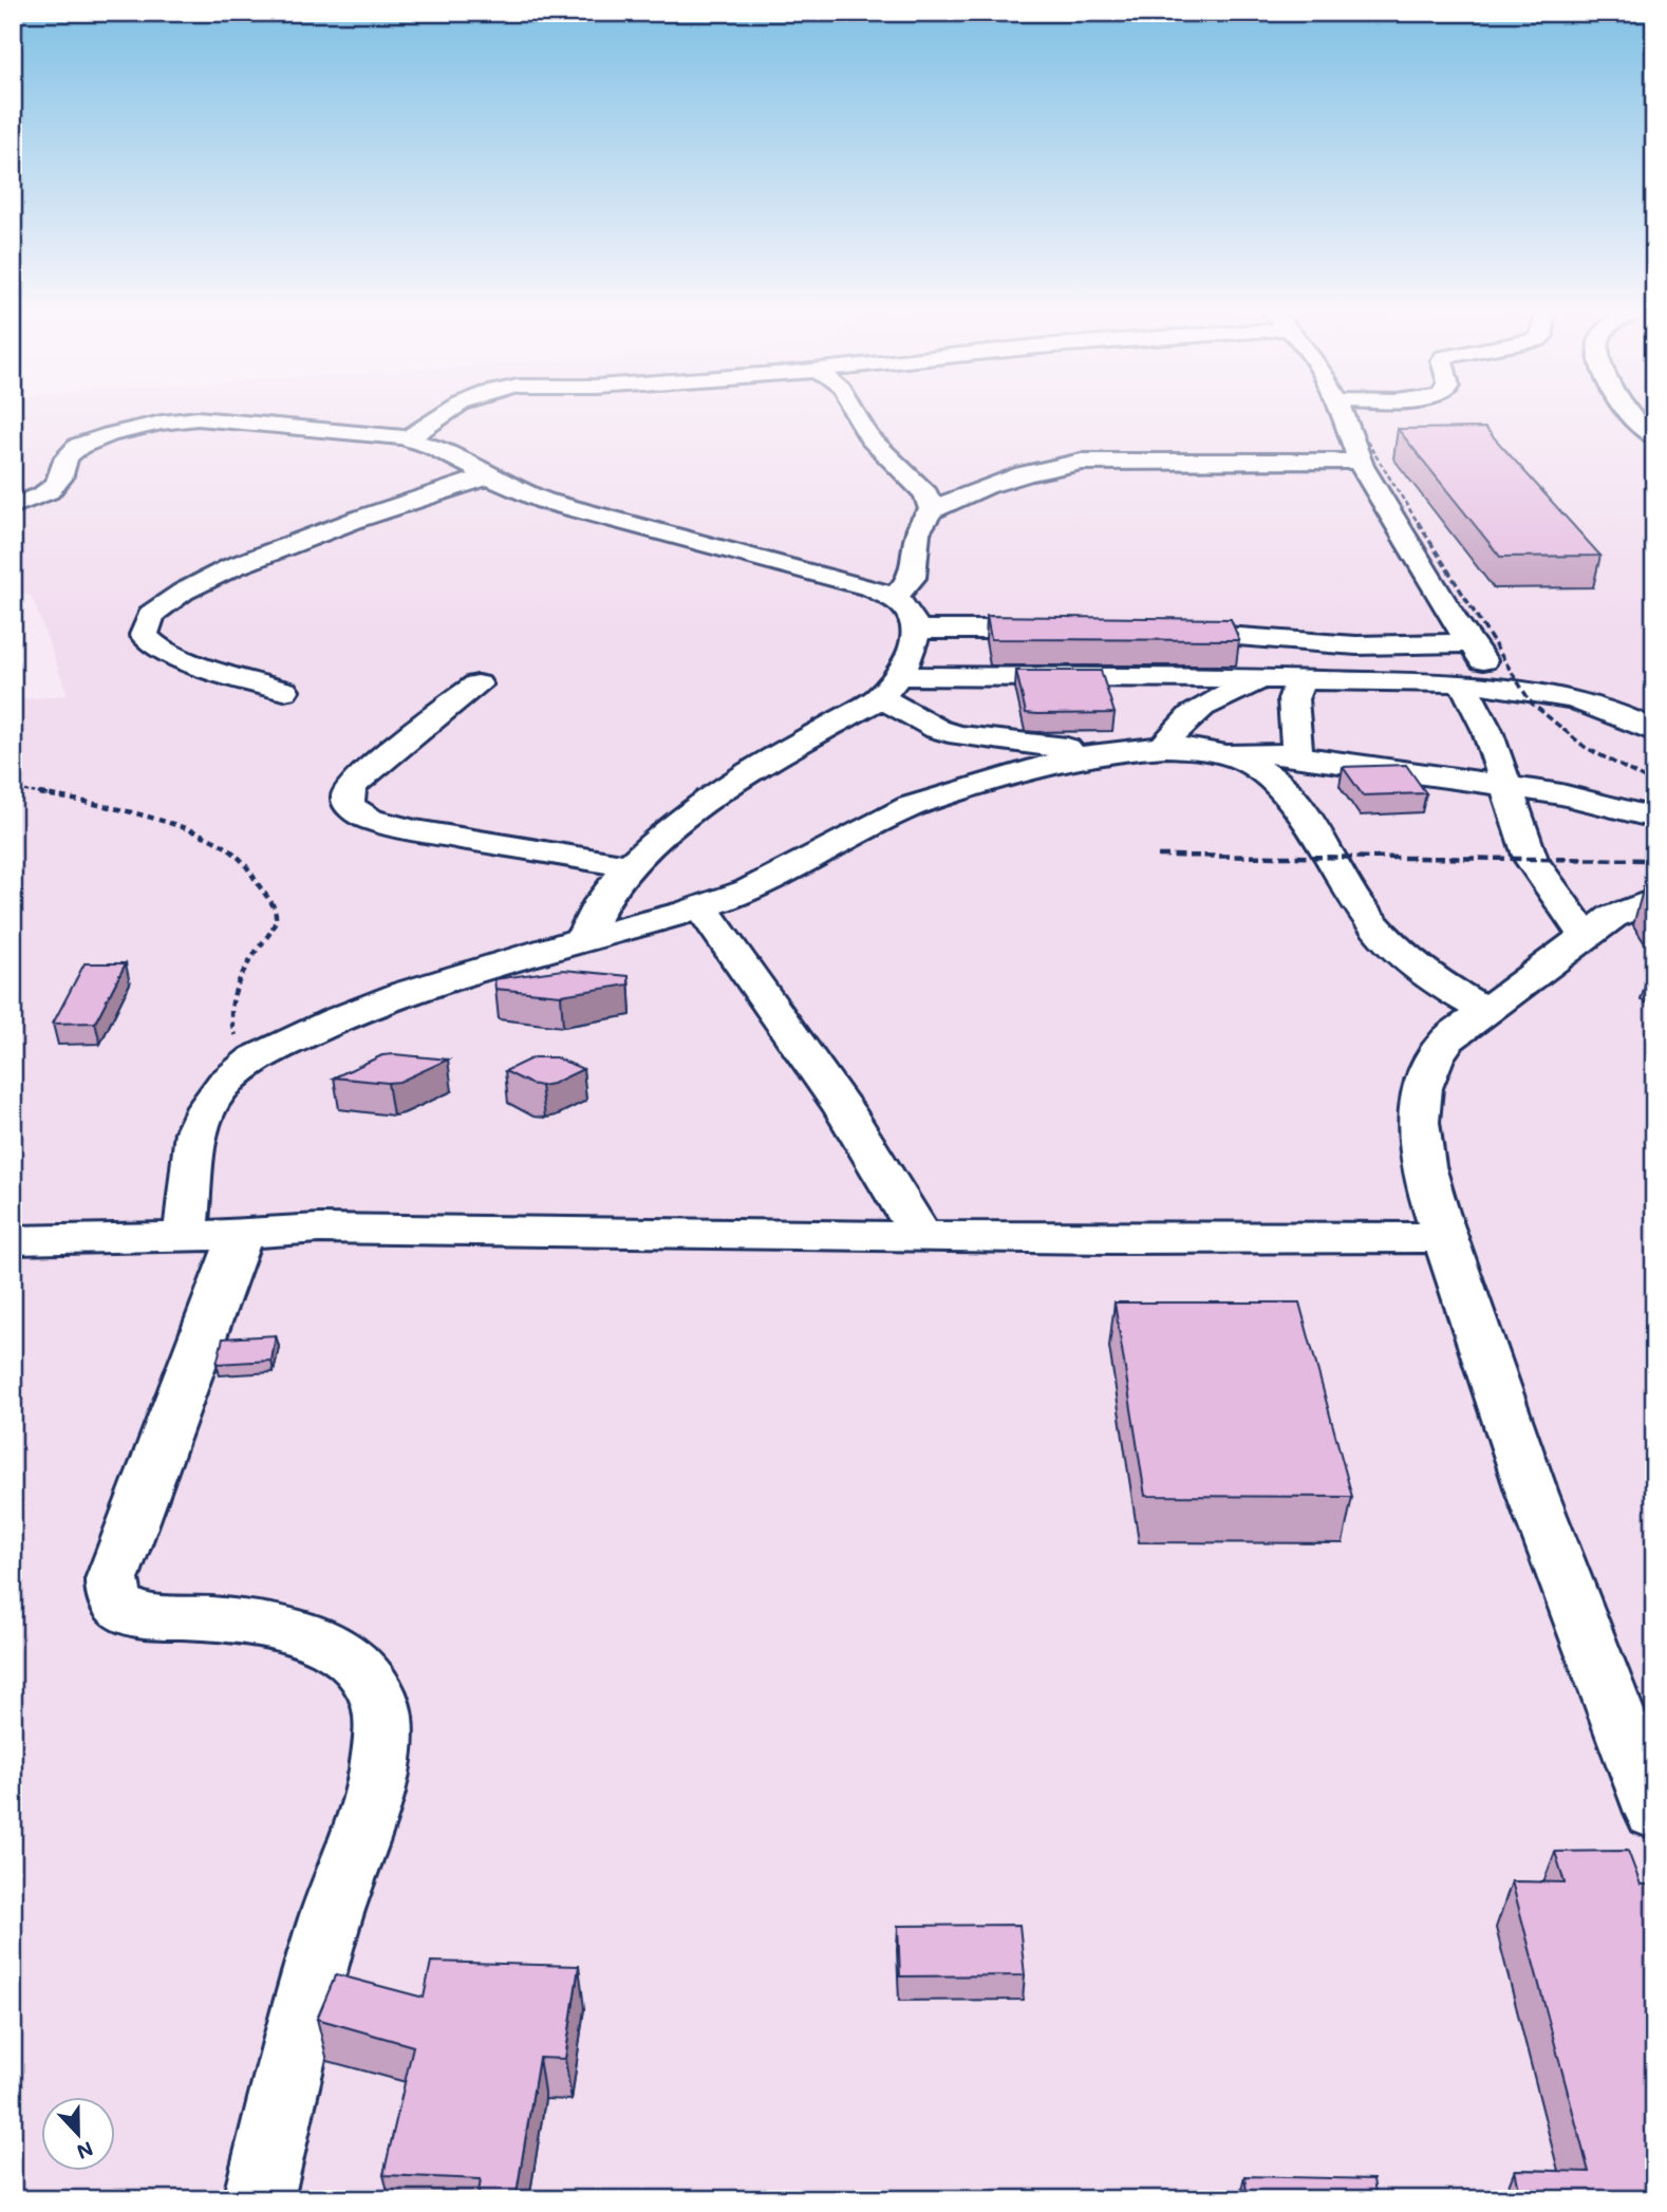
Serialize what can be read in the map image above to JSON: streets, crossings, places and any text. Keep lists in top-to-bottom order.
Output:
{
  "north": "bottom"
}
